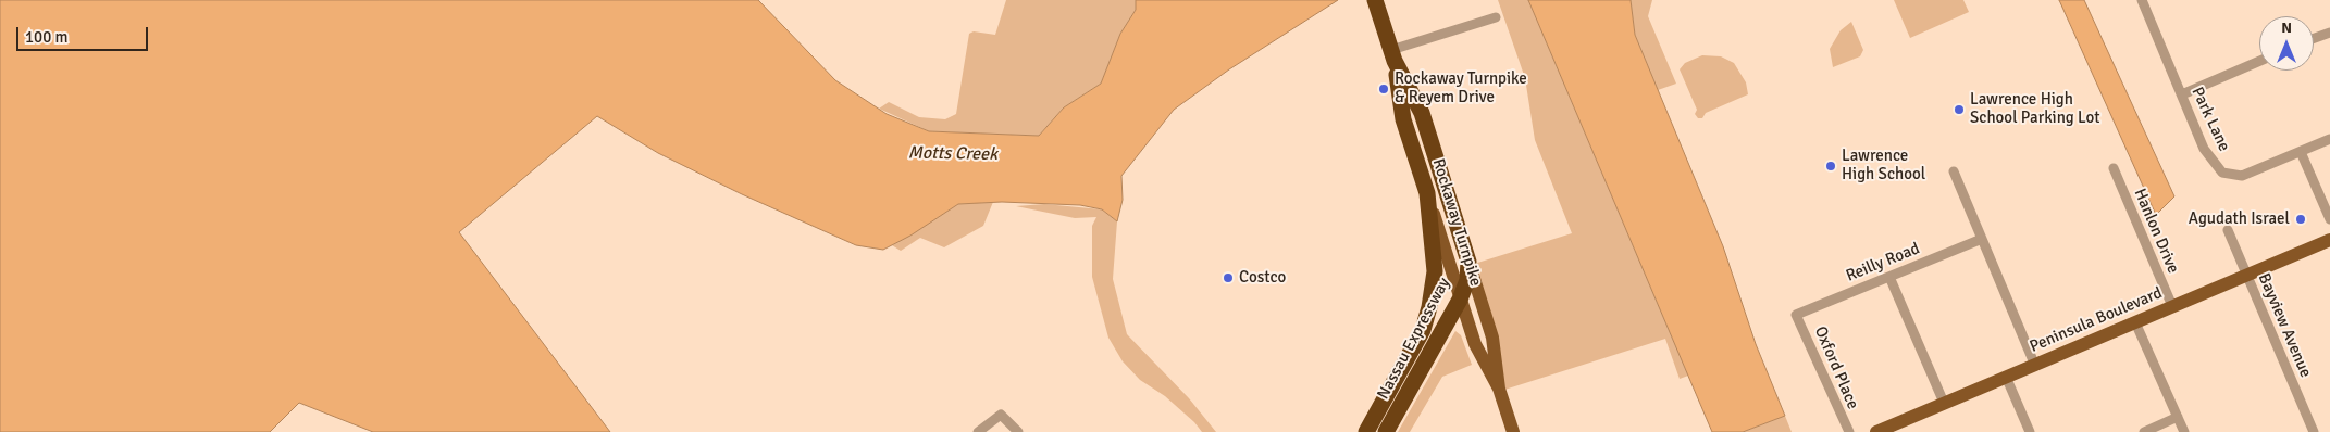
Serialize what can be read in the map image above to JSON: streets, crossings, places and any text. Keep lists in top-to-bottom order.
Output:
{
  "streets": {
    "highway": ["Rockaway Turnpike", "Nassau Expressway"],
    "main road": ["Peninsula Boulevard"],
    "street": [
      "Park Lane",
      "Hanlon Drive",
      "Reilly Road",
      "Bayview Avenue",
      "Oxford Place"
    ]
  },
  "crossings": [
    ["Rockaway Turnpike", "Nassau Expressway"],
    ["Hanlon Drive", "Peninsula Boulevard"],
    ["Reilly Road", "Oxford Place"],
    ["Peninsula Boulevard", "Bayview Avenue"]
  ],
  "water": ["Motts Creek"],
  "places": [
    "Rockaway Turnpike & Reyem Drive",
    "Lawrence High School Parking Lot",
    "Lawrence High School",
    "Agudath Israel",
    "Costco"
  ],
  "scale_bar": "100 m",
  "north": "top"
}
